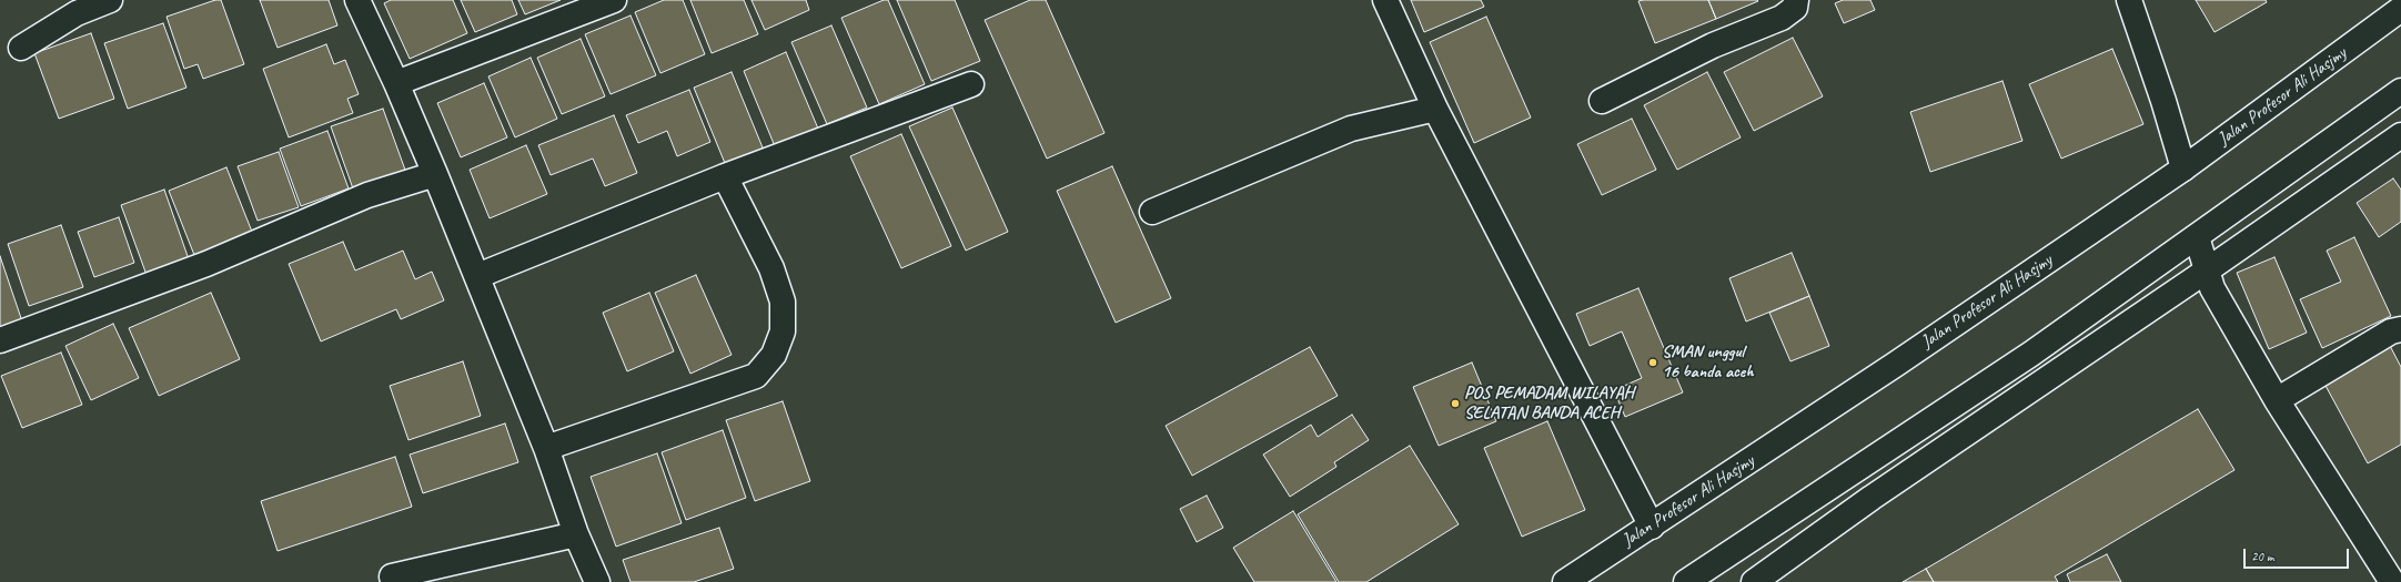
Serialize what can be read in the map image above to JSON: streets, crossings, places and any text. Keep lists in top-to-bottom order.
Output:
{
  "streets": {
    "street": ["Jalan Profesor Ali Hasjmy"]
  },
  "places": ["SMAN unggul 16 banda aceh", "POS PEMADAM WILAYAH SELATAN BANDA ACEH"],
  "scale_bar": "20 m"
}
